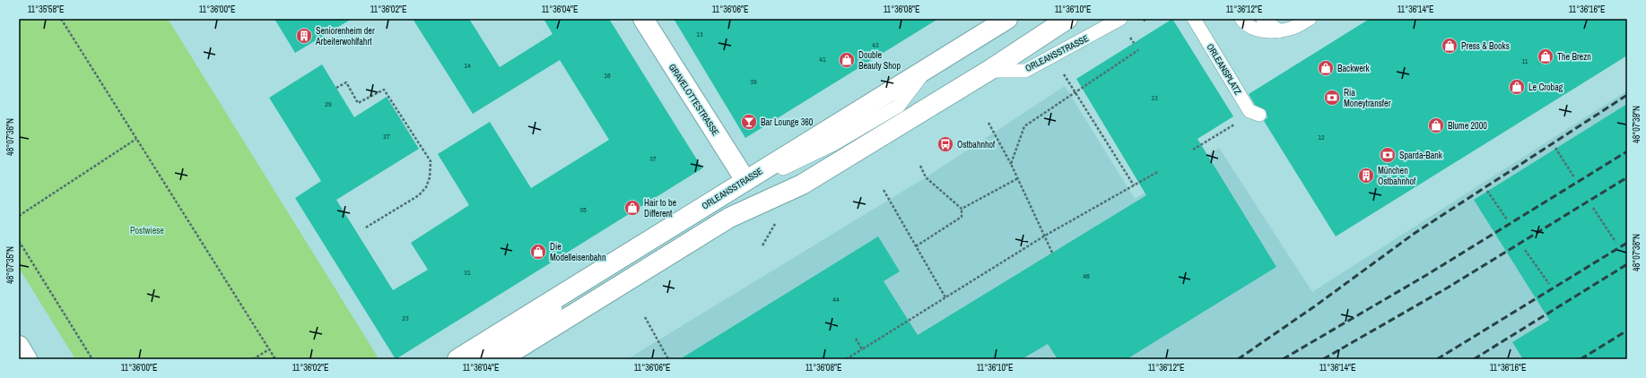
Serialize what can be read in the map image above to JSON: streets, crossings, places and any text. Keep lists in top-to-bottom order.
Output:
{
  "streets": {
    "main road": ["ORLEANSSTRASSE", "GRAVELOTTESTRASSE"],
    "lane": ["ORLEANSPLATZ"]
  },
  "crossings": [
    ["ORLEANSSTRASSE", "GRAVELOTTESTRASSE"]
  ],
  "parks": ["Postwiese"],
  "places": {
    "building": ["Seniorenheim der Arbeiterwohlfahrt", "München Ostbahnhof"],
    "shop": [
      "Press & Books",
      "The Brezn",
      "Double Beauty Shop",
      "Backwerk",
      "Le Crobag",
      "Blume 2000",
      "Hair to be Different",
      "Die Modelleisenbahn"
    ],
    "bank": ["Ria Moneytransfer", "Sparda-Bank"],
    "bar": ["Bar Lounge 360"],
    "bus stop": ["Ostbahnhof"]
  },
  "house_numbers": [
    "13",
    "43",
    "41",
    "11",
    "14",
    "16",
    "39",
    "13",
    "29",
    "27",
    "12",
    "37",
    "35",
    "31",
    "46",
    "44",
    "23"
  ],
  "coordinates": [
    "11°35'58\"E",
    "11°36'00\"E",
    "11°36'02\"E",
    "11°36'04\"E",
    "11°36'06\"E",
    "11°36'08\"E",
    "11°36'10\"E",
    "11°36'12\"E",
    "11°36'14\"E",
    "11°36'16\"E",
    "48°07'39\"N",
    "48°07'36\"N",
    "48°07'38\"N",
    "48°07'35\"N"
  ]
}
